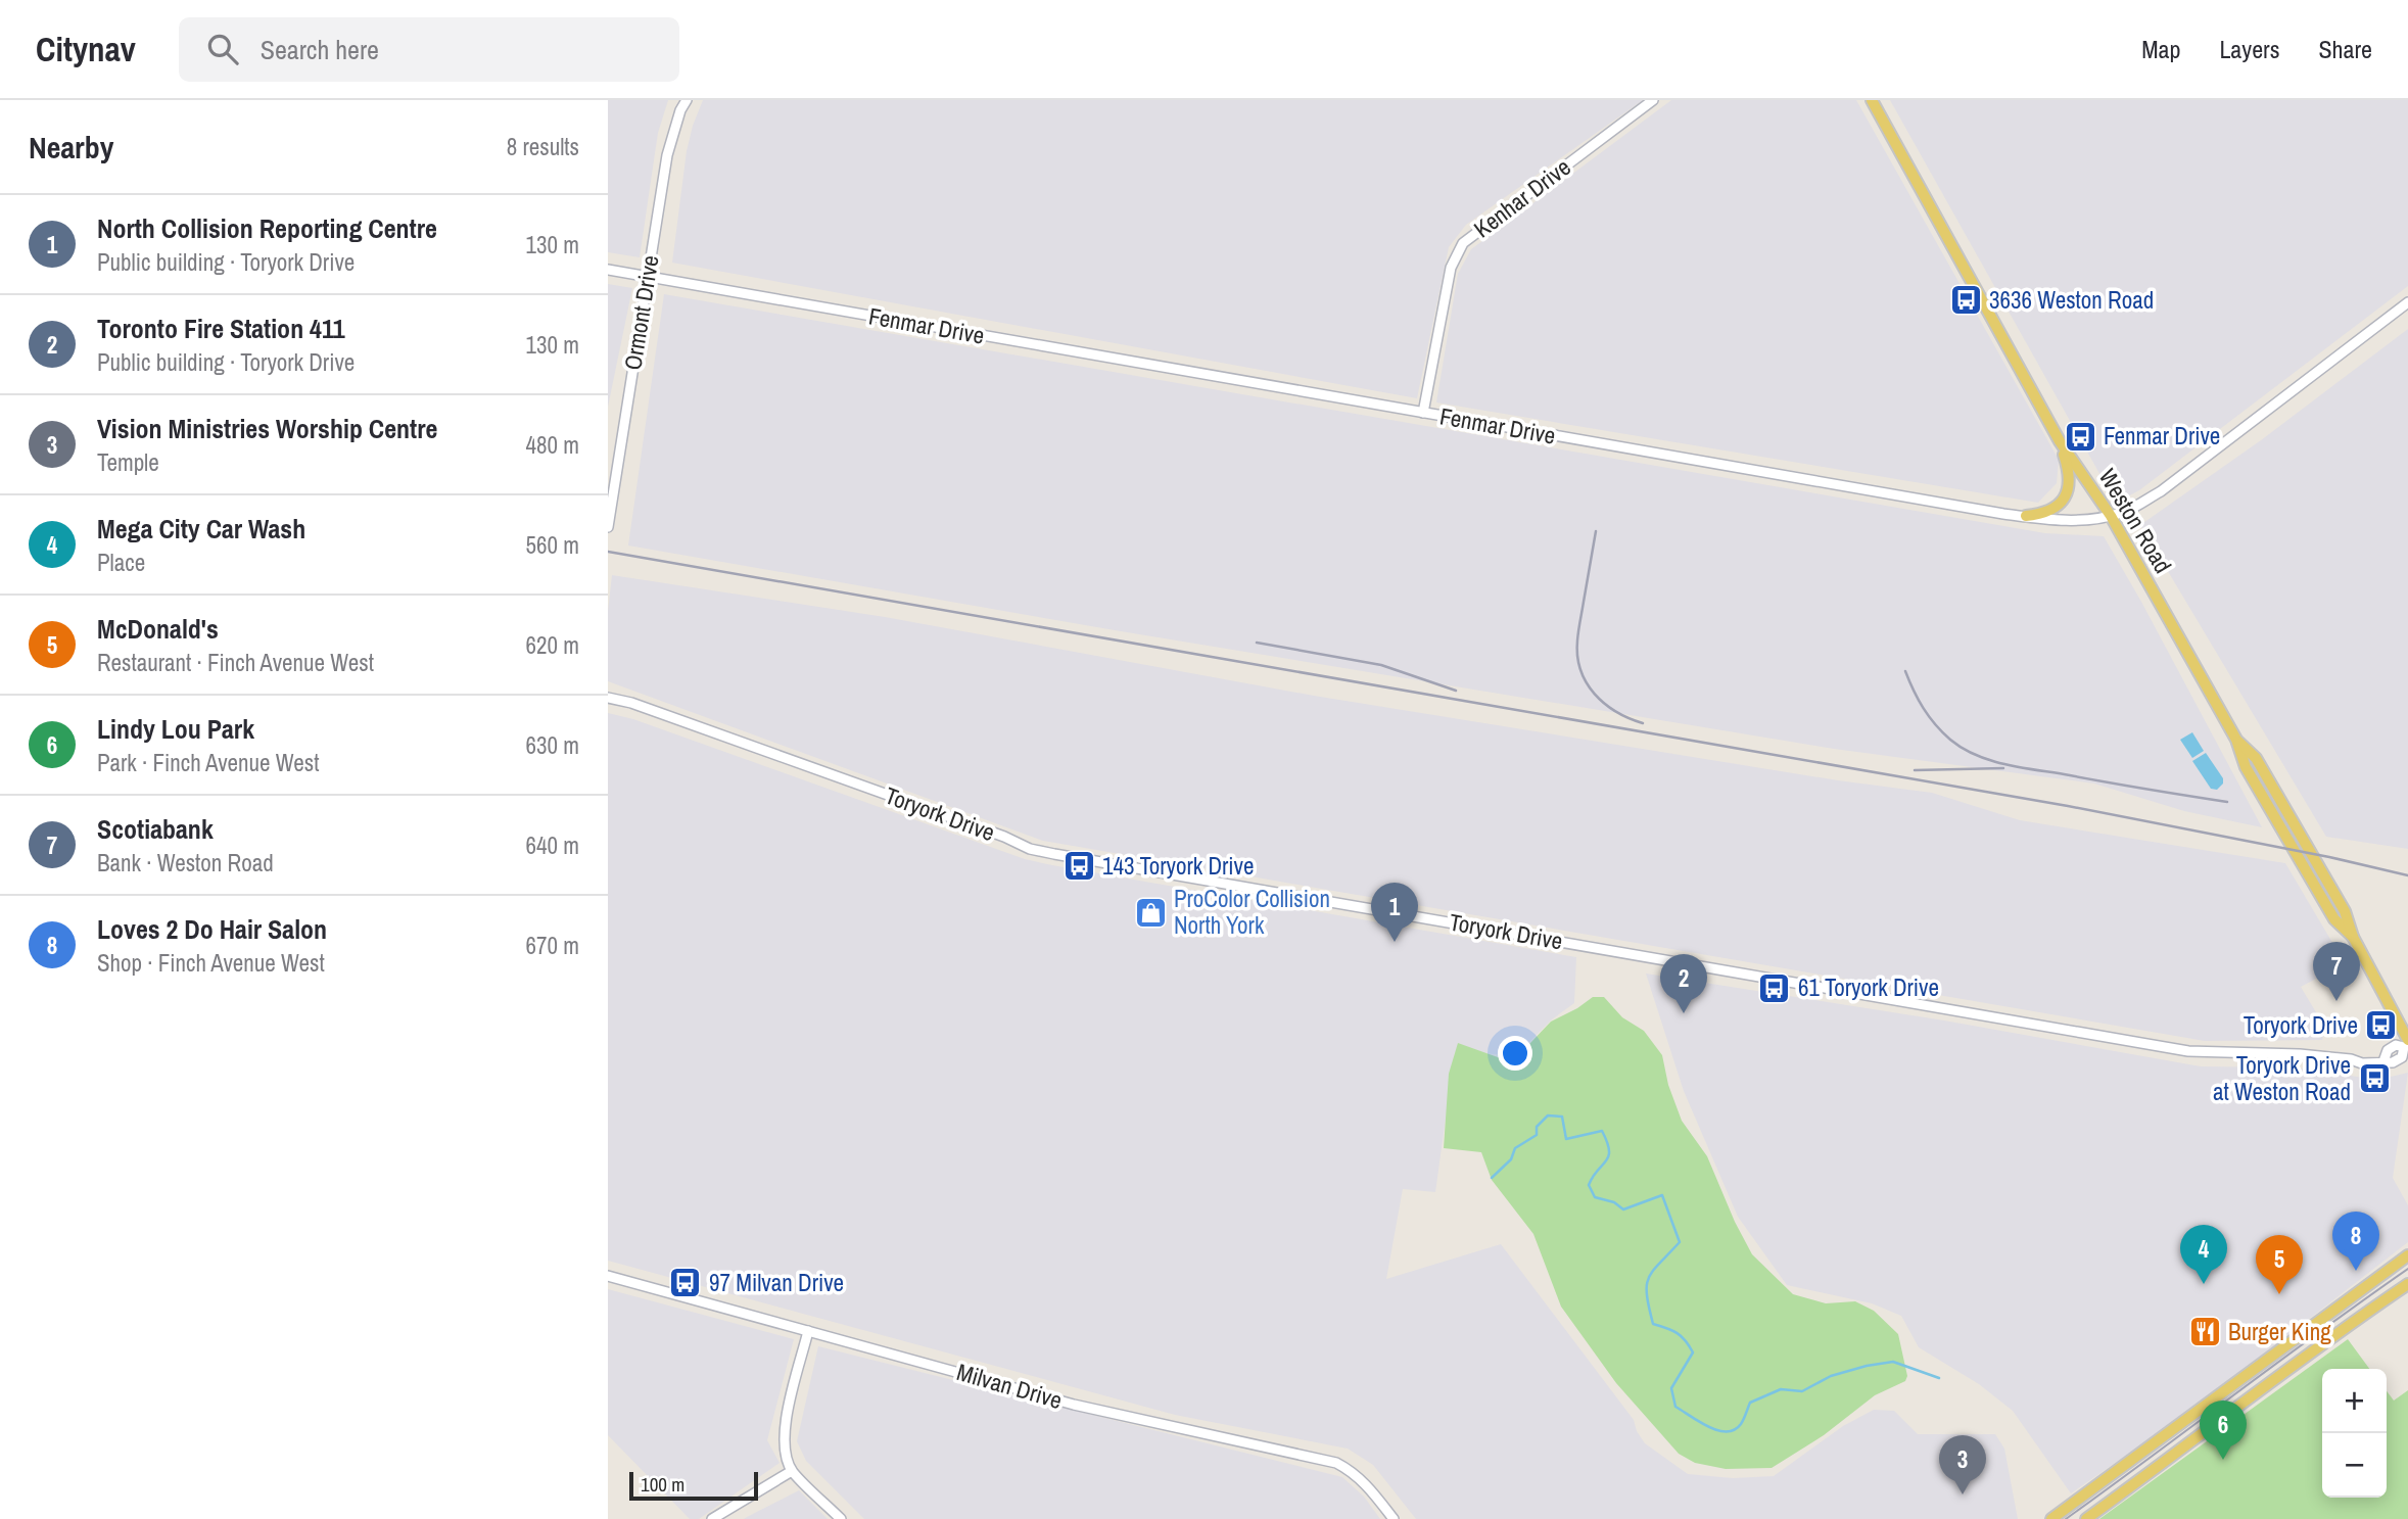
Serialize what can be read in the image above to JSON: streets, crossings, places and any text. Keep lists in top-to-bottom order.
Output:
{
  "streets": {
    "main road": ["Weston Road"],
    "street": [
      "Kenhar Drive",
      "Ormont Drive",
      "Fenmar Drive",
      "Toryork Drive",
      "Milvan Drive"
    ]
  },
  "crossings": [
    ["Kenhar Drive", "Fenmar Drive"],
    ["Ormont Drive", "Fenmar Drive"],
    ["Fenmar Drive", "Weston Road"],
    ["Weston Road", "Toryork Drive"]
  ],
  "places": {
    "bus stop": [
      "3636 Weston Road",
      "Fenmar Drive",
      "143 Toryork Drive",
      "61 Toryork Drive",
      "Toryork Drive",
      "Toryork Drive at Weston Road",
      "97 Milvan Drive"
    ],
    "shop": ["ProColor Collision North York"],
    "restaurant": ["Burger King"]
  },
  "scale_bar": "100 m",
  "page": {
    "header": "Citynav",
    "search": "Search here",
    "nav": ["Map", "Layers", "Share"],
    "heading": ["Nearby", "8 results"],
    "list": [
      {
        "mark": "1",
        "name": "North Collision Reporting Centre",
        "note": "Public building · Toryork Drive",
        "value": "130 m"
      },
      {
        "mark": "2",
        "name": "Toronto Fire Station 411",
        "note": "Public building · Toryork Drive",
        "value": "130 m"
      },
      {
        "mark": "3",
        "name": "Vision Ministries Worship Centre",
        "note": "Temple",
        "value": "480 m"
      },
      {
        "mark": "4",
        "name": "Mega City Car Wash",
        "note": "Place",
        "value": "560 m"
      },
      {
        "mark": "5",
        "name": "McDonald's",
        "note": "Restaurant · Finch Avenue West",
        "value": "620 m"
      },
      {
        "mark": "6",
        "name": "Lindy Lou Park",
        "note": "Park · Finch Avenue West",
        "value": "630 m"
      },
      {
        "mark": "7",
        "name": "Scotiabank",
        "note": "Bank · Weston Road",
        "value": "640 m"
      },
      {
        "mark": "8",
        "name": "Loves 2 Do Hair Salon",
        "note": "Shop · Finch Avenue West",
        "value": "670 m"
      }
    ],
    "pins": [
      "1",
      "7",
      "2",
      "8",
      "4",
      "5",
      "6",
      "3"
    ],
    "map_buttons": ["+", "−"],
    "scale": "100 m"
  }
}
